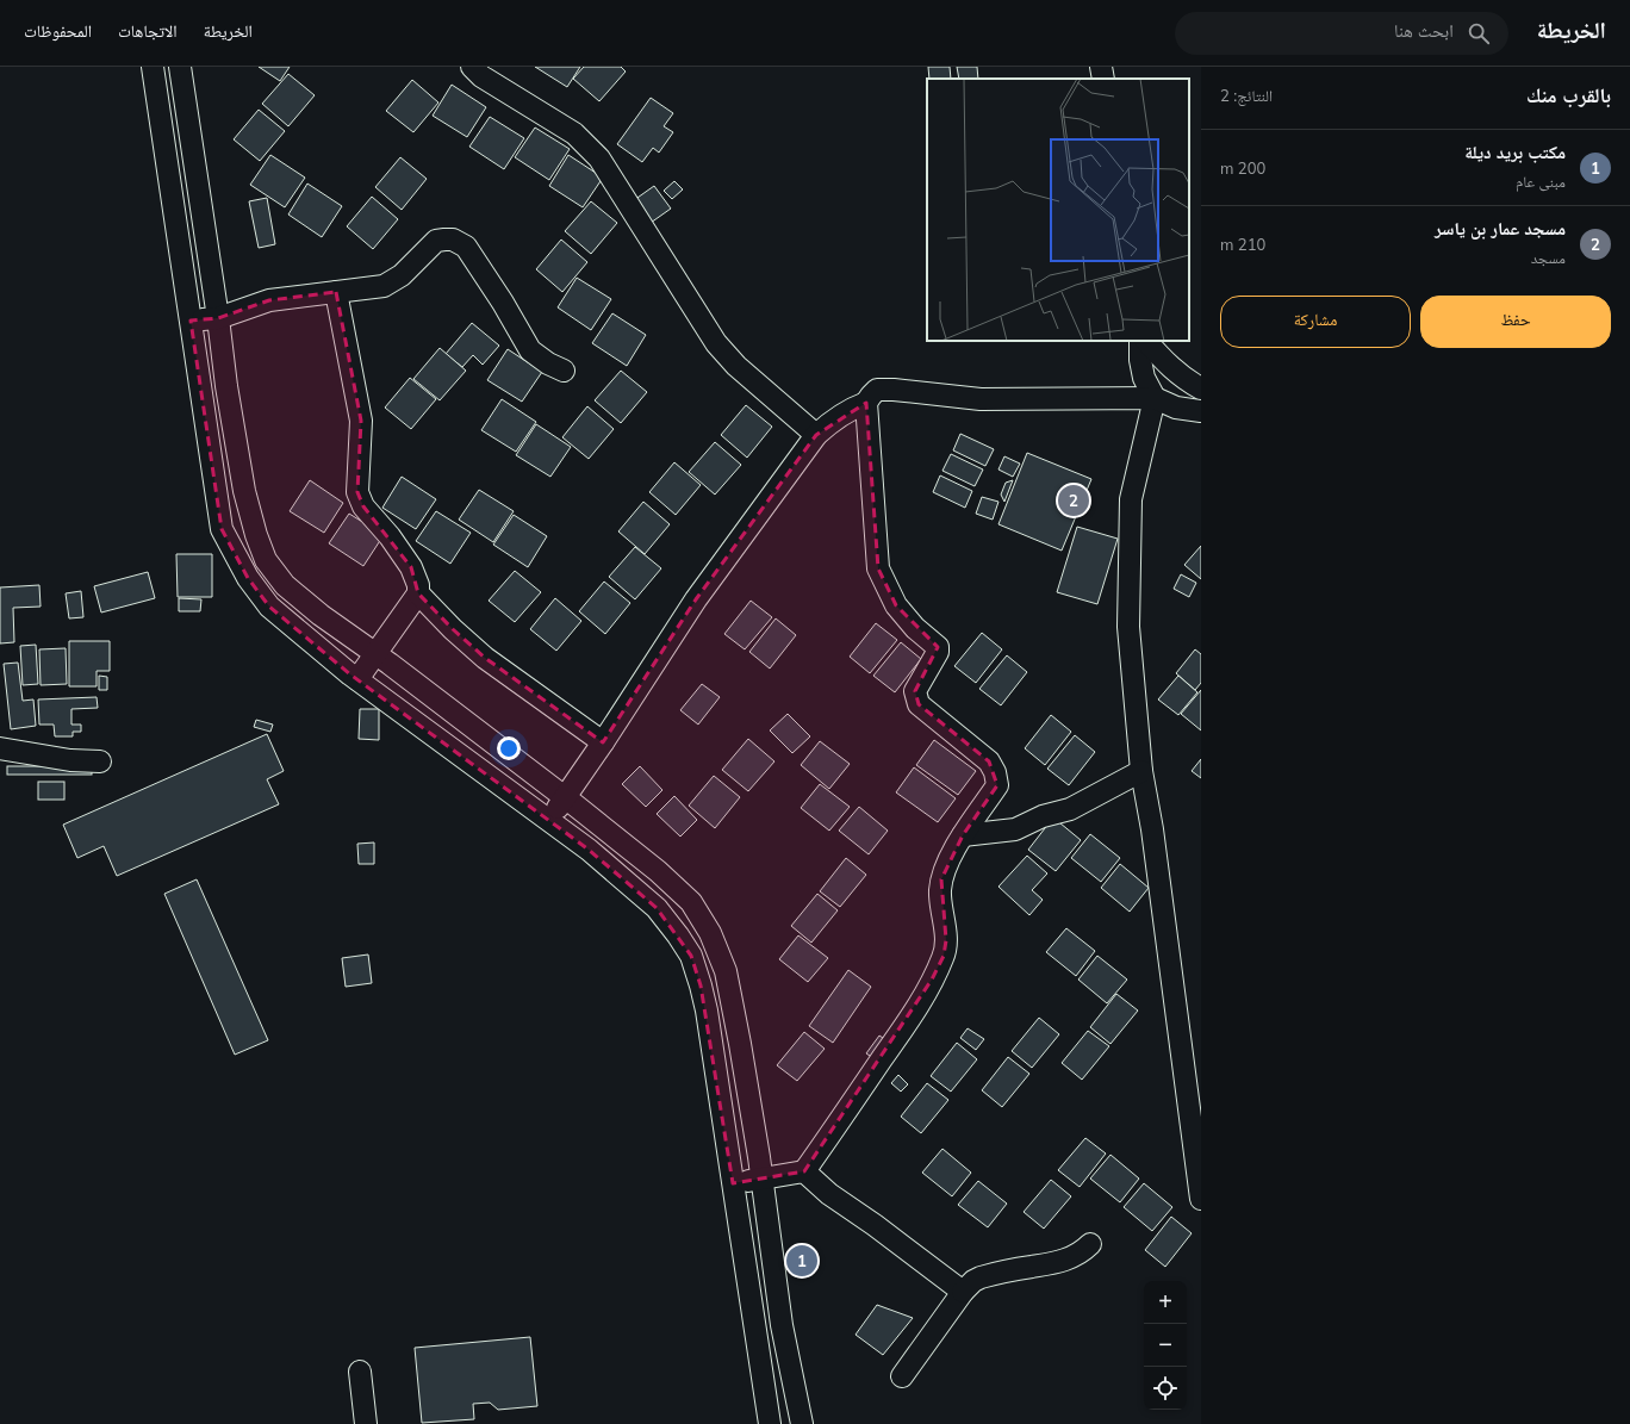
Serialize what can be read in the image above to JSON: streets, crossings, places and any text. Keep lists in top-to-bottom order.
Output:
{
  "page": {
    "header": "الخريطة",
    "search": "ابحث هنا",
    "nav": ["الخريطة", "الاتجاهات", "المحفوظات"],
    "heading": ["بالقرب منك", "النتائج: 2"],
    "list": [
      {
        "mark": "1",
        "name": "مكتب بريد ديلة",
        "note": "مبنى عام",
        "value": "200 m"
      },
      {
        "mark": "2",
        "name": "مسجد عمار بن ياسر",
        "note": "مسجد",
        "value": "210 m"
      }
    ],
    "buttons": ["حفظ", "مشاركة"],
    "pins": ["2", "1"],
    "map_buttons": ["+", "−"]
  }
}
